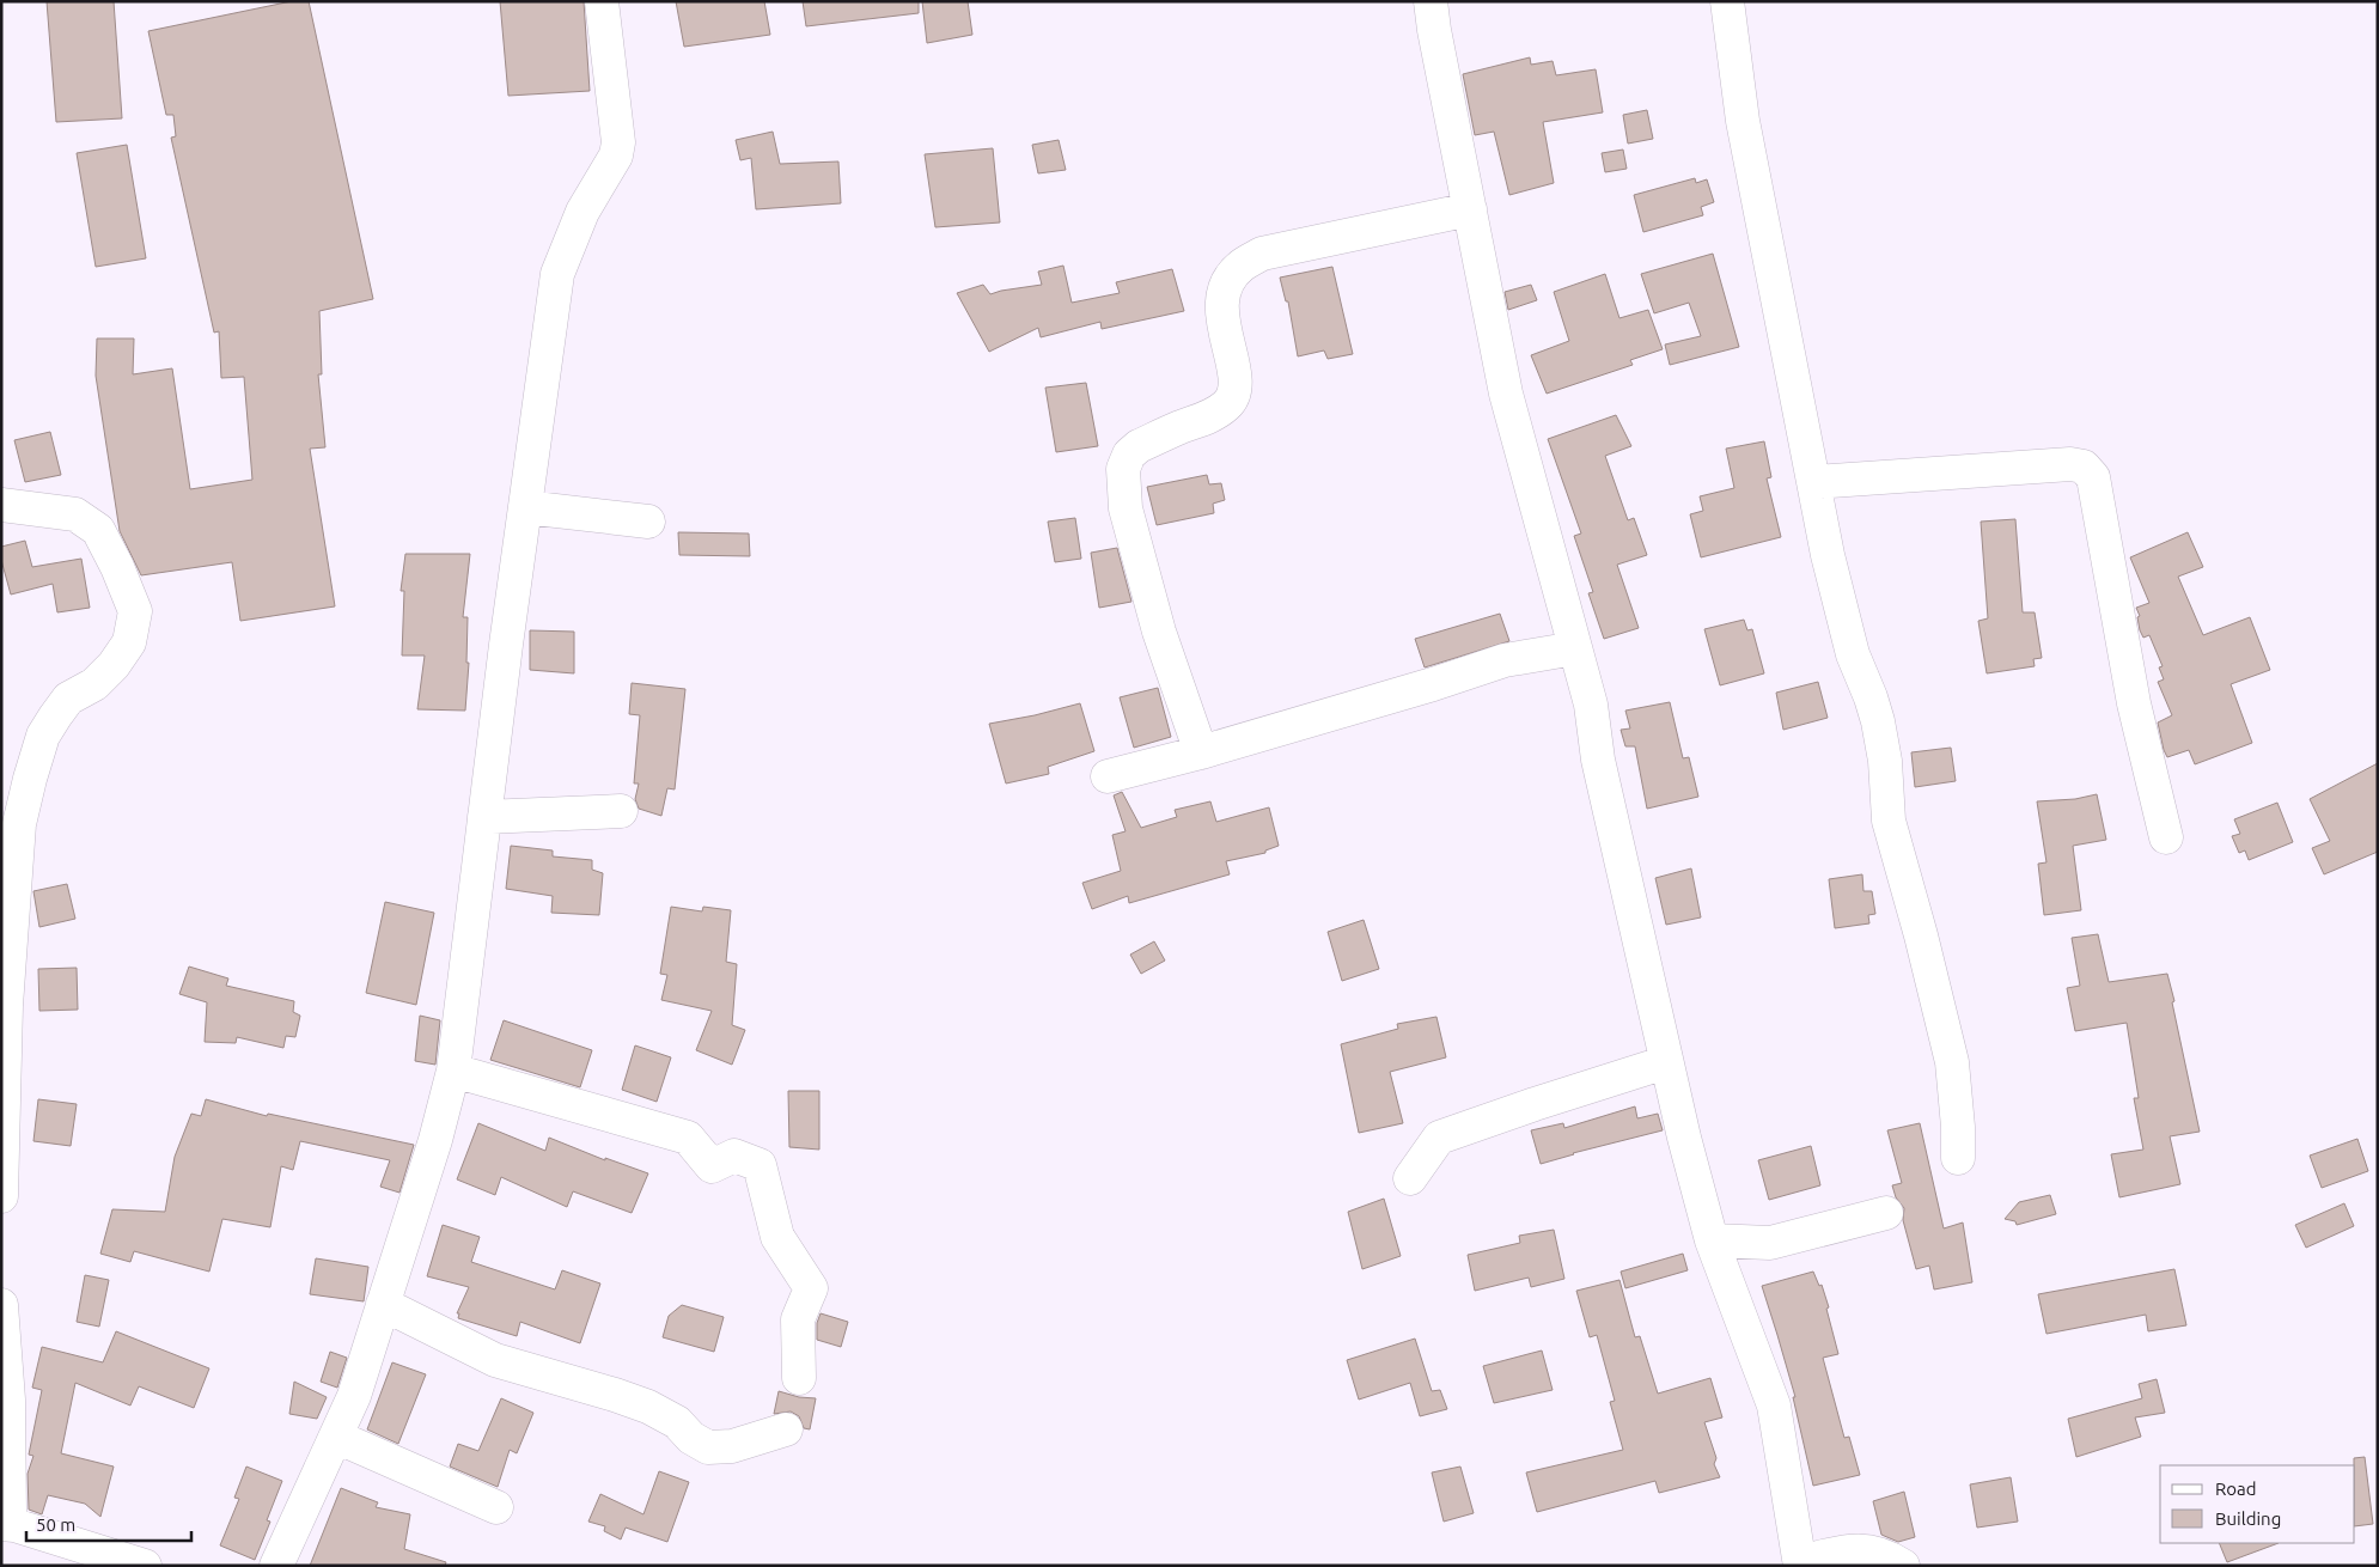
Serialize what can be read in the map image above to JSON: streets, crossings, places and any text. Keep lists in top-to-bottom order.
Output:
{
  "legend": ["Road", "Building"],
  "scale_bar": "50 m"
}
